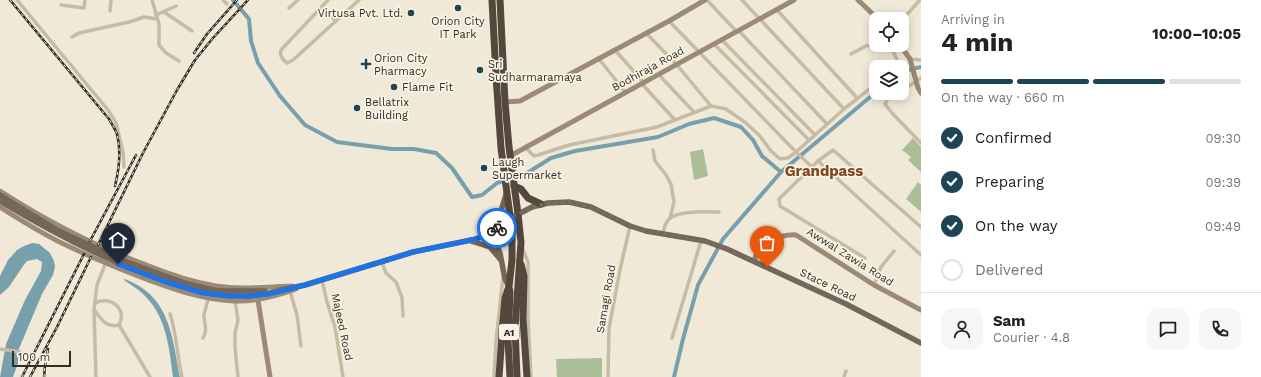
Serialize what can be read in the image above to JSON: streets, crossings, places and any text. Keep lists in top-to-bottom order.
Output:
{
  "streets": {
    "highway": ["A1"],
    "main road": ["Stace Road"],
    "street": [
      "Bodhiraja Road",
      "Awwal Zawia Road",
      "Samagi Road",
      "Majeed Road"
    ]
  },
  "crossings": [
    ["Bodhiraja Road", "A1"],
    ["Awwal Zawia Road", "Stace Road"],
    ["Stace Road", "Samagi Road"],
    ["Stace Road", "Majeed Road"],
    ["Stace Road", "A1"]
  ],
  "districts": ["Grandpass"],
  "places": {
    "other": [
      "Orion City IT Park",
      "Virtusa Pvt. Ltd.",
      "Sri Sudharmaramaya",
      "Flame Fit",
      "Bellatrix Building",
      "Laugh Supermarket"
    ],
    "health": ["Orion City Pharmacy"]
  },
  "scale_bar": "100 m",
  "page": {
    "heading": ["4 min", "Arriving in", "10:00–10:05"],
    "panel": ["Sam", "Courier · 4.8"],
    "bar": "On the way · 660 m",
    "list": [
      ["Confirmed", "09:30"],
      ["Preparing", "09:39"],
      ["On the way", "09:49"],
      "Delivered"
    ],
    "scale": "100 m"
  }
}
